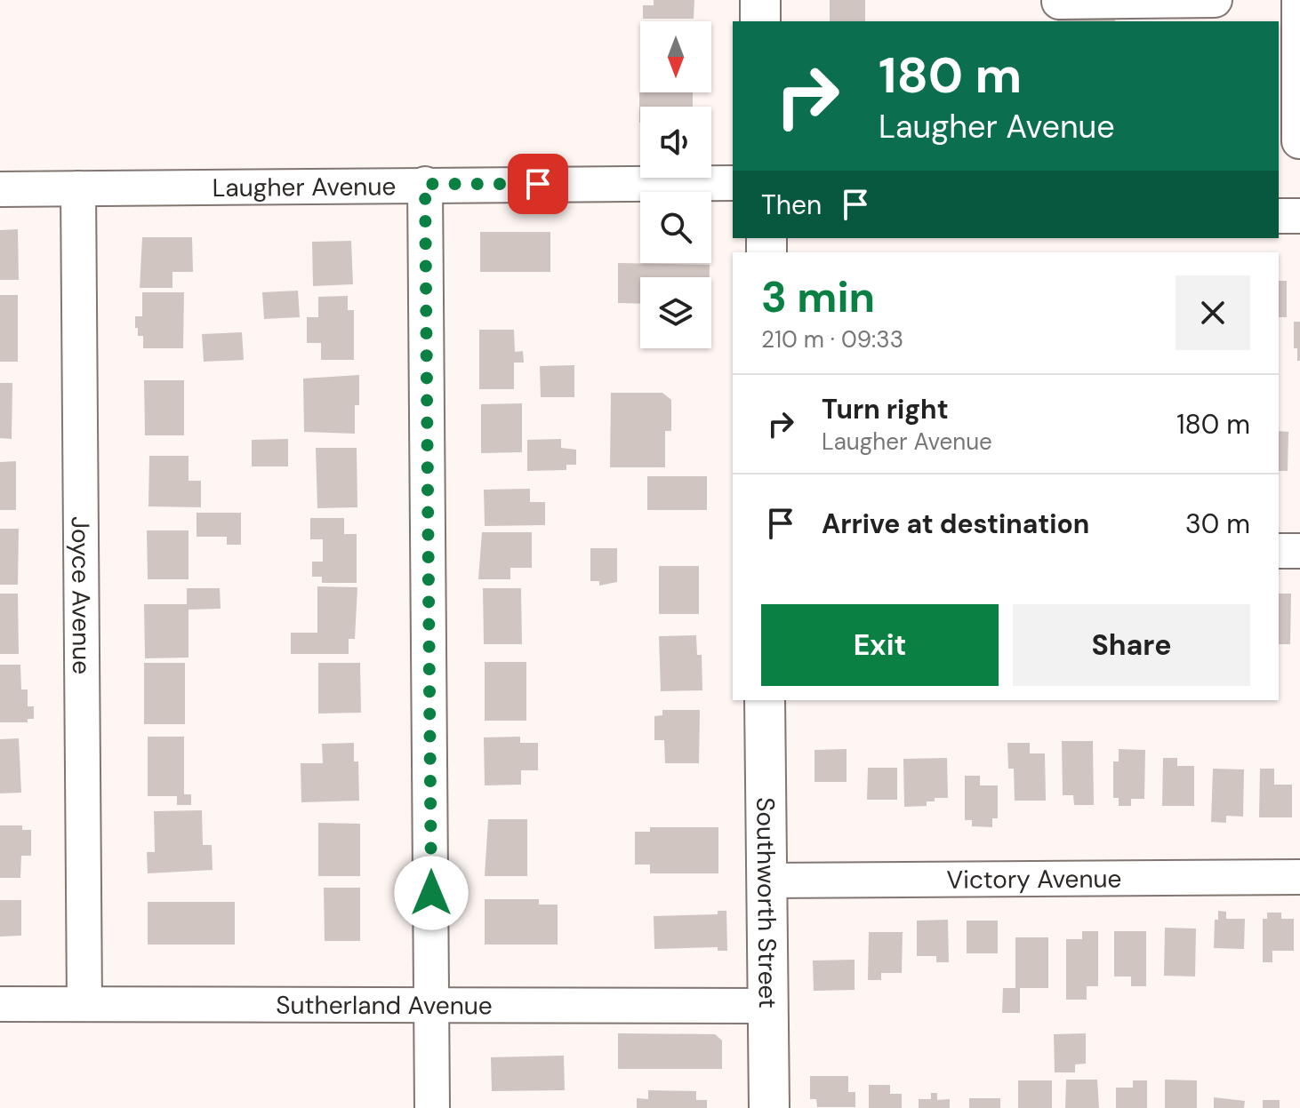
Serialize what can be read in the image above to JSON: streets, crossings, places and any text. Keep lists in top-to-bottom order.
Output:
{
  "streets": {
    "main road": ["Southworth Street"],
    "street": [
      "Laugher Avenue",
      "Joyce Avenue",
      "Victory Avenue",
      "Sutherland Avenue"
    ]
  },
  "crossings": [
    ["Laugher Avenue", "Joyce Avenue"],
    ["Joyce Avenue", "Sutherland Avenue"],
    ["Victory Avenue", "Southworth Street"],
    ["Southworth Street", "Sutherland Avenue"]
  ],
  "north": "bottom",
  "page": {
    "turn": ["180 m", "Laugher Avenue"],
    "then": "Then",
    "heading": ["3 min", "210 m · 09:33"],
    "list": [
      {
        "name": "Turn right",
        "note": "Laugher Avenue",
        "value": "180 m"
      },
      {
        "name": "Arrive at destination",
        "value": "30 m"
      }
    ],
    "buttons": ["Exit", "Share"]
  }
}
